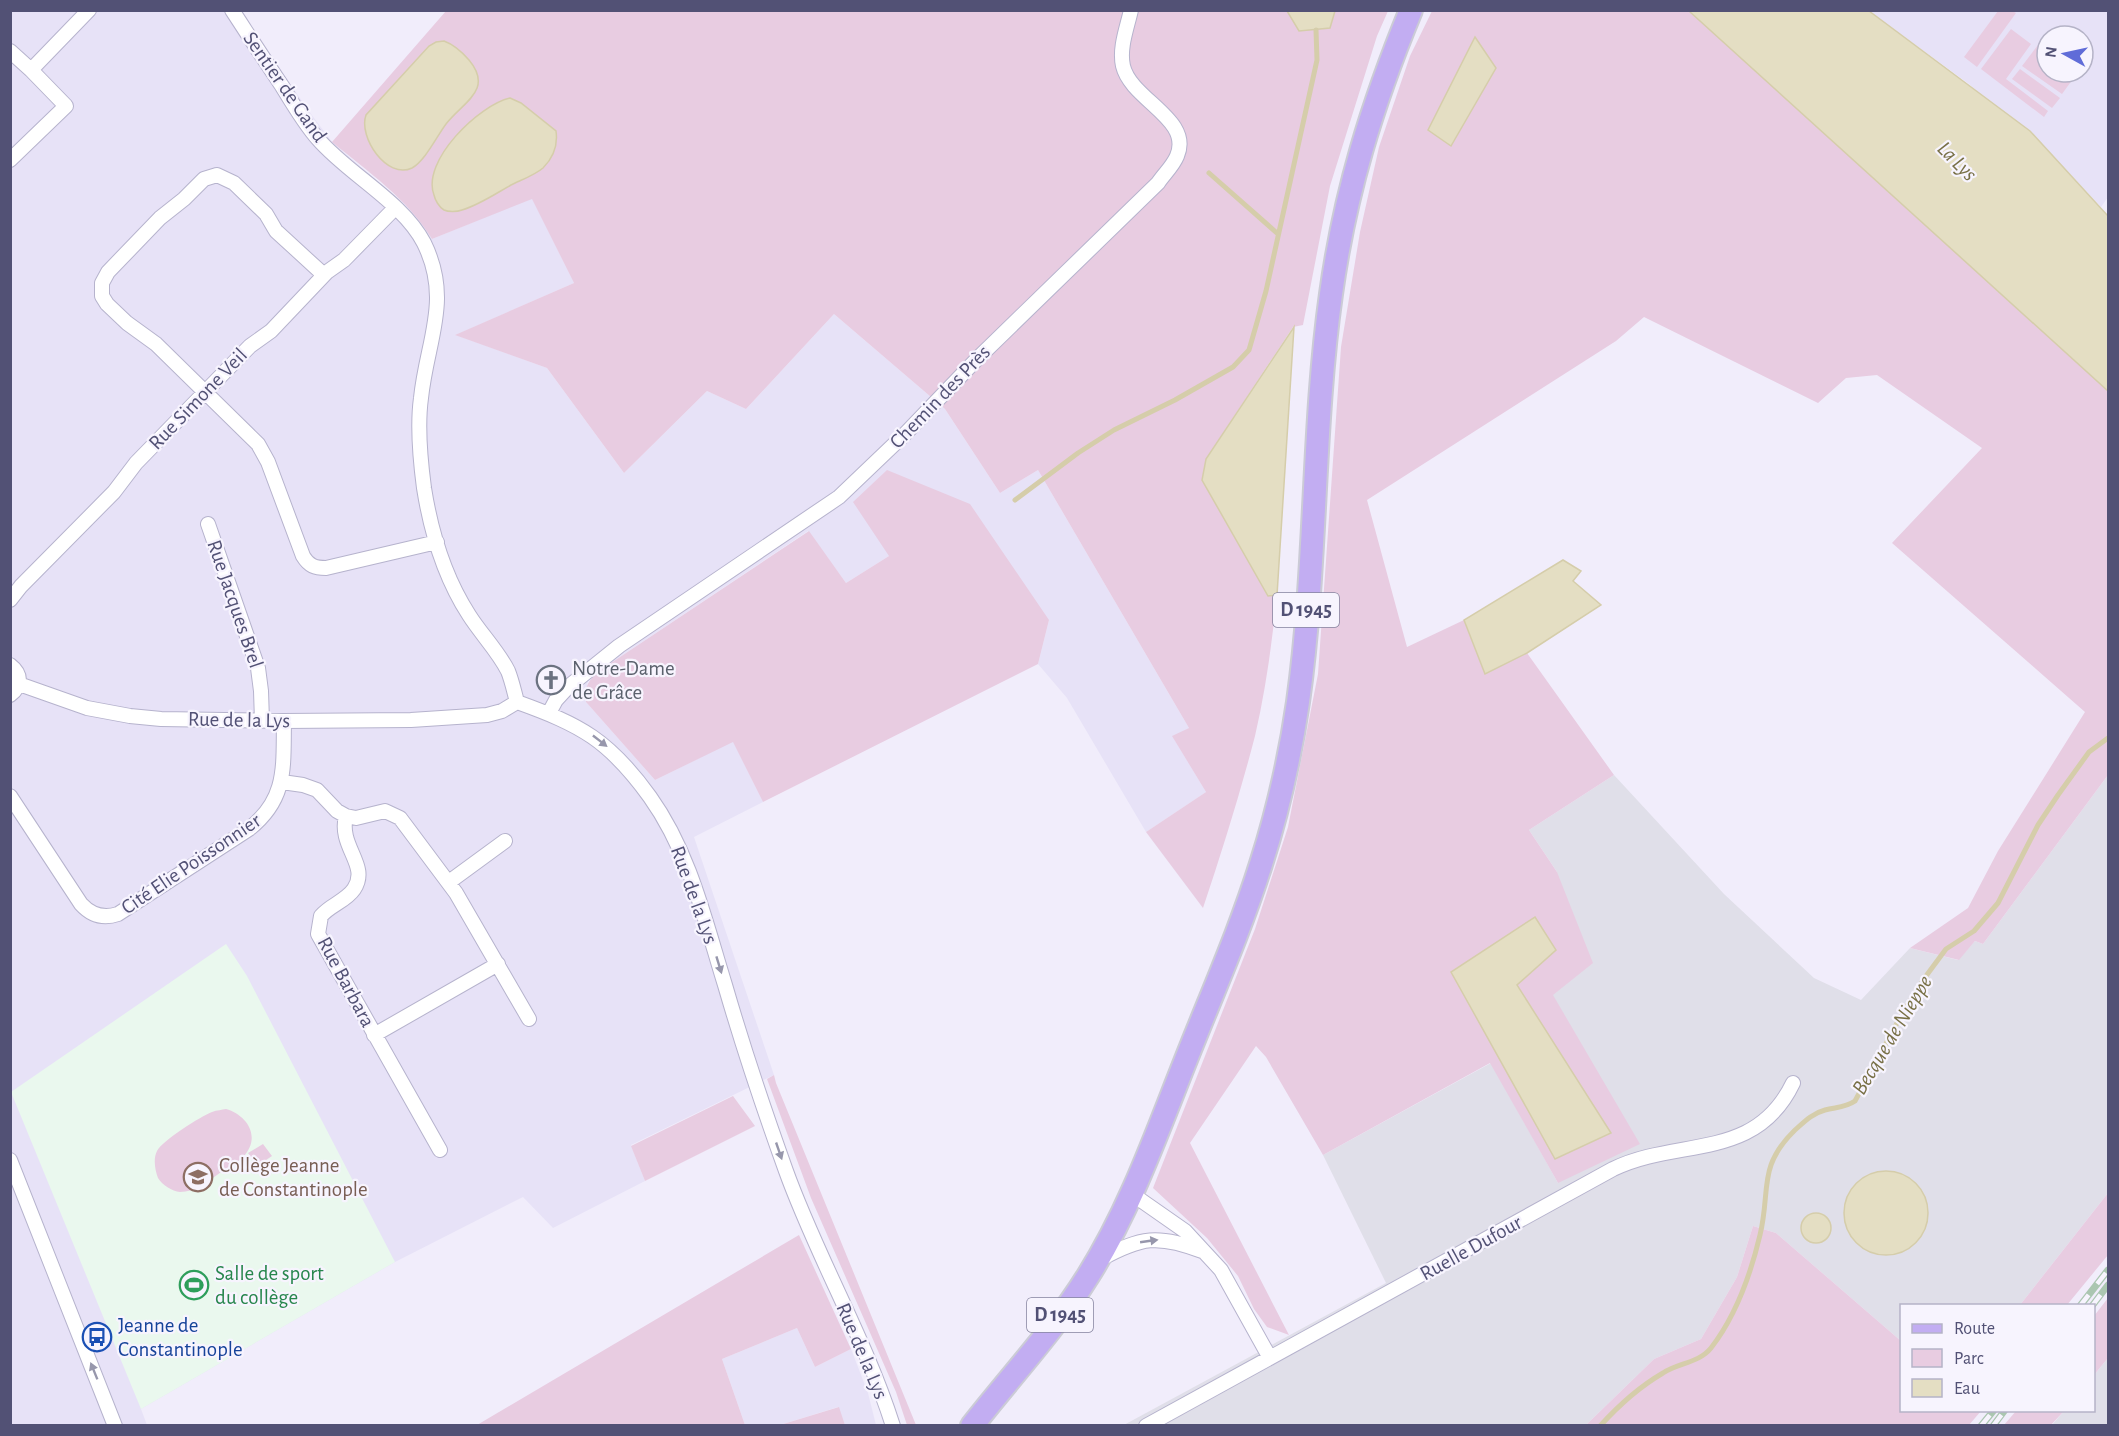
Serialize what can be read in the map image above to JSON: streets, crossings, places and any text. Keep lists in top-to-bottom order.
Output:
{
  "streets": {
    "main road": ["D 1945"],
    "street": [
      "Sentier de Gand",
      "Chemin des Près",
      "Rue Simone Veil",
      "Rue Jacques Brel",
      "Rue de la Lys",
      "Cité Elie Poissonnier",
      "Rue Barbara",
      "Ruelle Dufour"
    ]
  },
  "crossings": [
    ["Sentier de Gand", "Rue Simone Veil"],
    ["Sentier de Gand", "Rue de la Lys"],
    ["Chemin des Près", "Rue de la Lys"],
    ["Rue Jacques Brel", "Rue de la Lys"],
    ["Rue de la Lys", "Cité Elie Poissonnier"]
  ],
  "one_way": ["Rue de la Lys"],
  "water": ["La Lys", "Becque de Nieppe"],
  "places": {
    "church": ["Notre-Dame de Grâce"],
    "school or university": ["Collège Jeanne de Constantinople"],
    "sports": ["Salle de sport du collège"],
    "bus stop": ["Jeanne de Constantinople"]
  },
  "legend": ["Route", "Parc", "Eau"],
  "north": "left"
}
